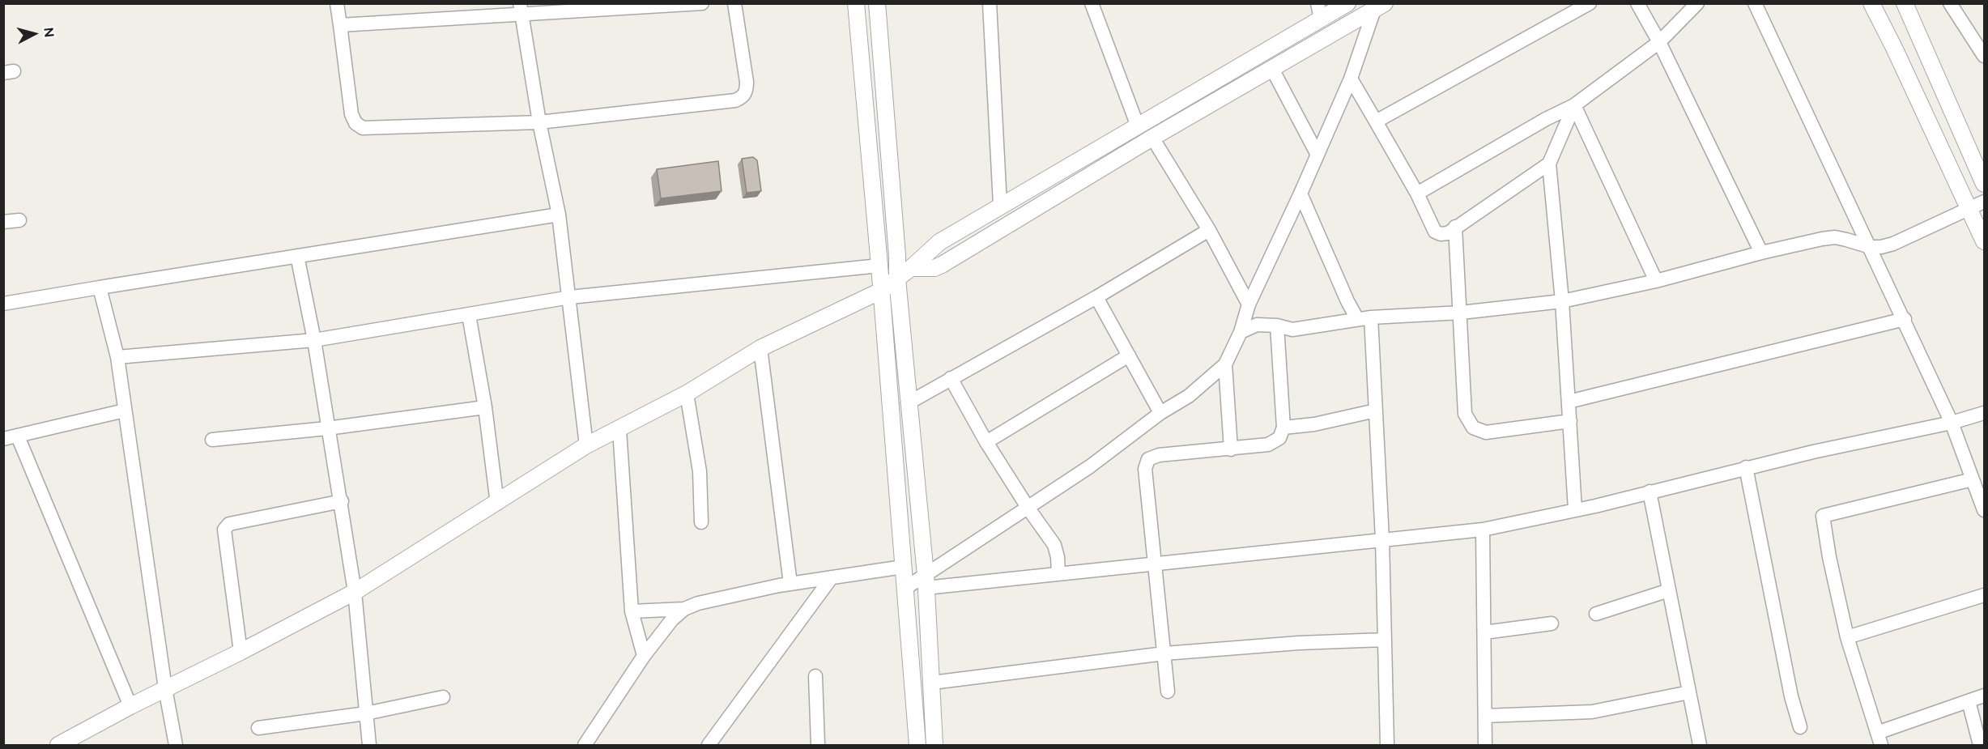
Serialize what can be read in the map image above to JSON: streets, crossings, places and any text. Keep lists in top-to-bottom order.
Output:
{
  "north": "right"
}
